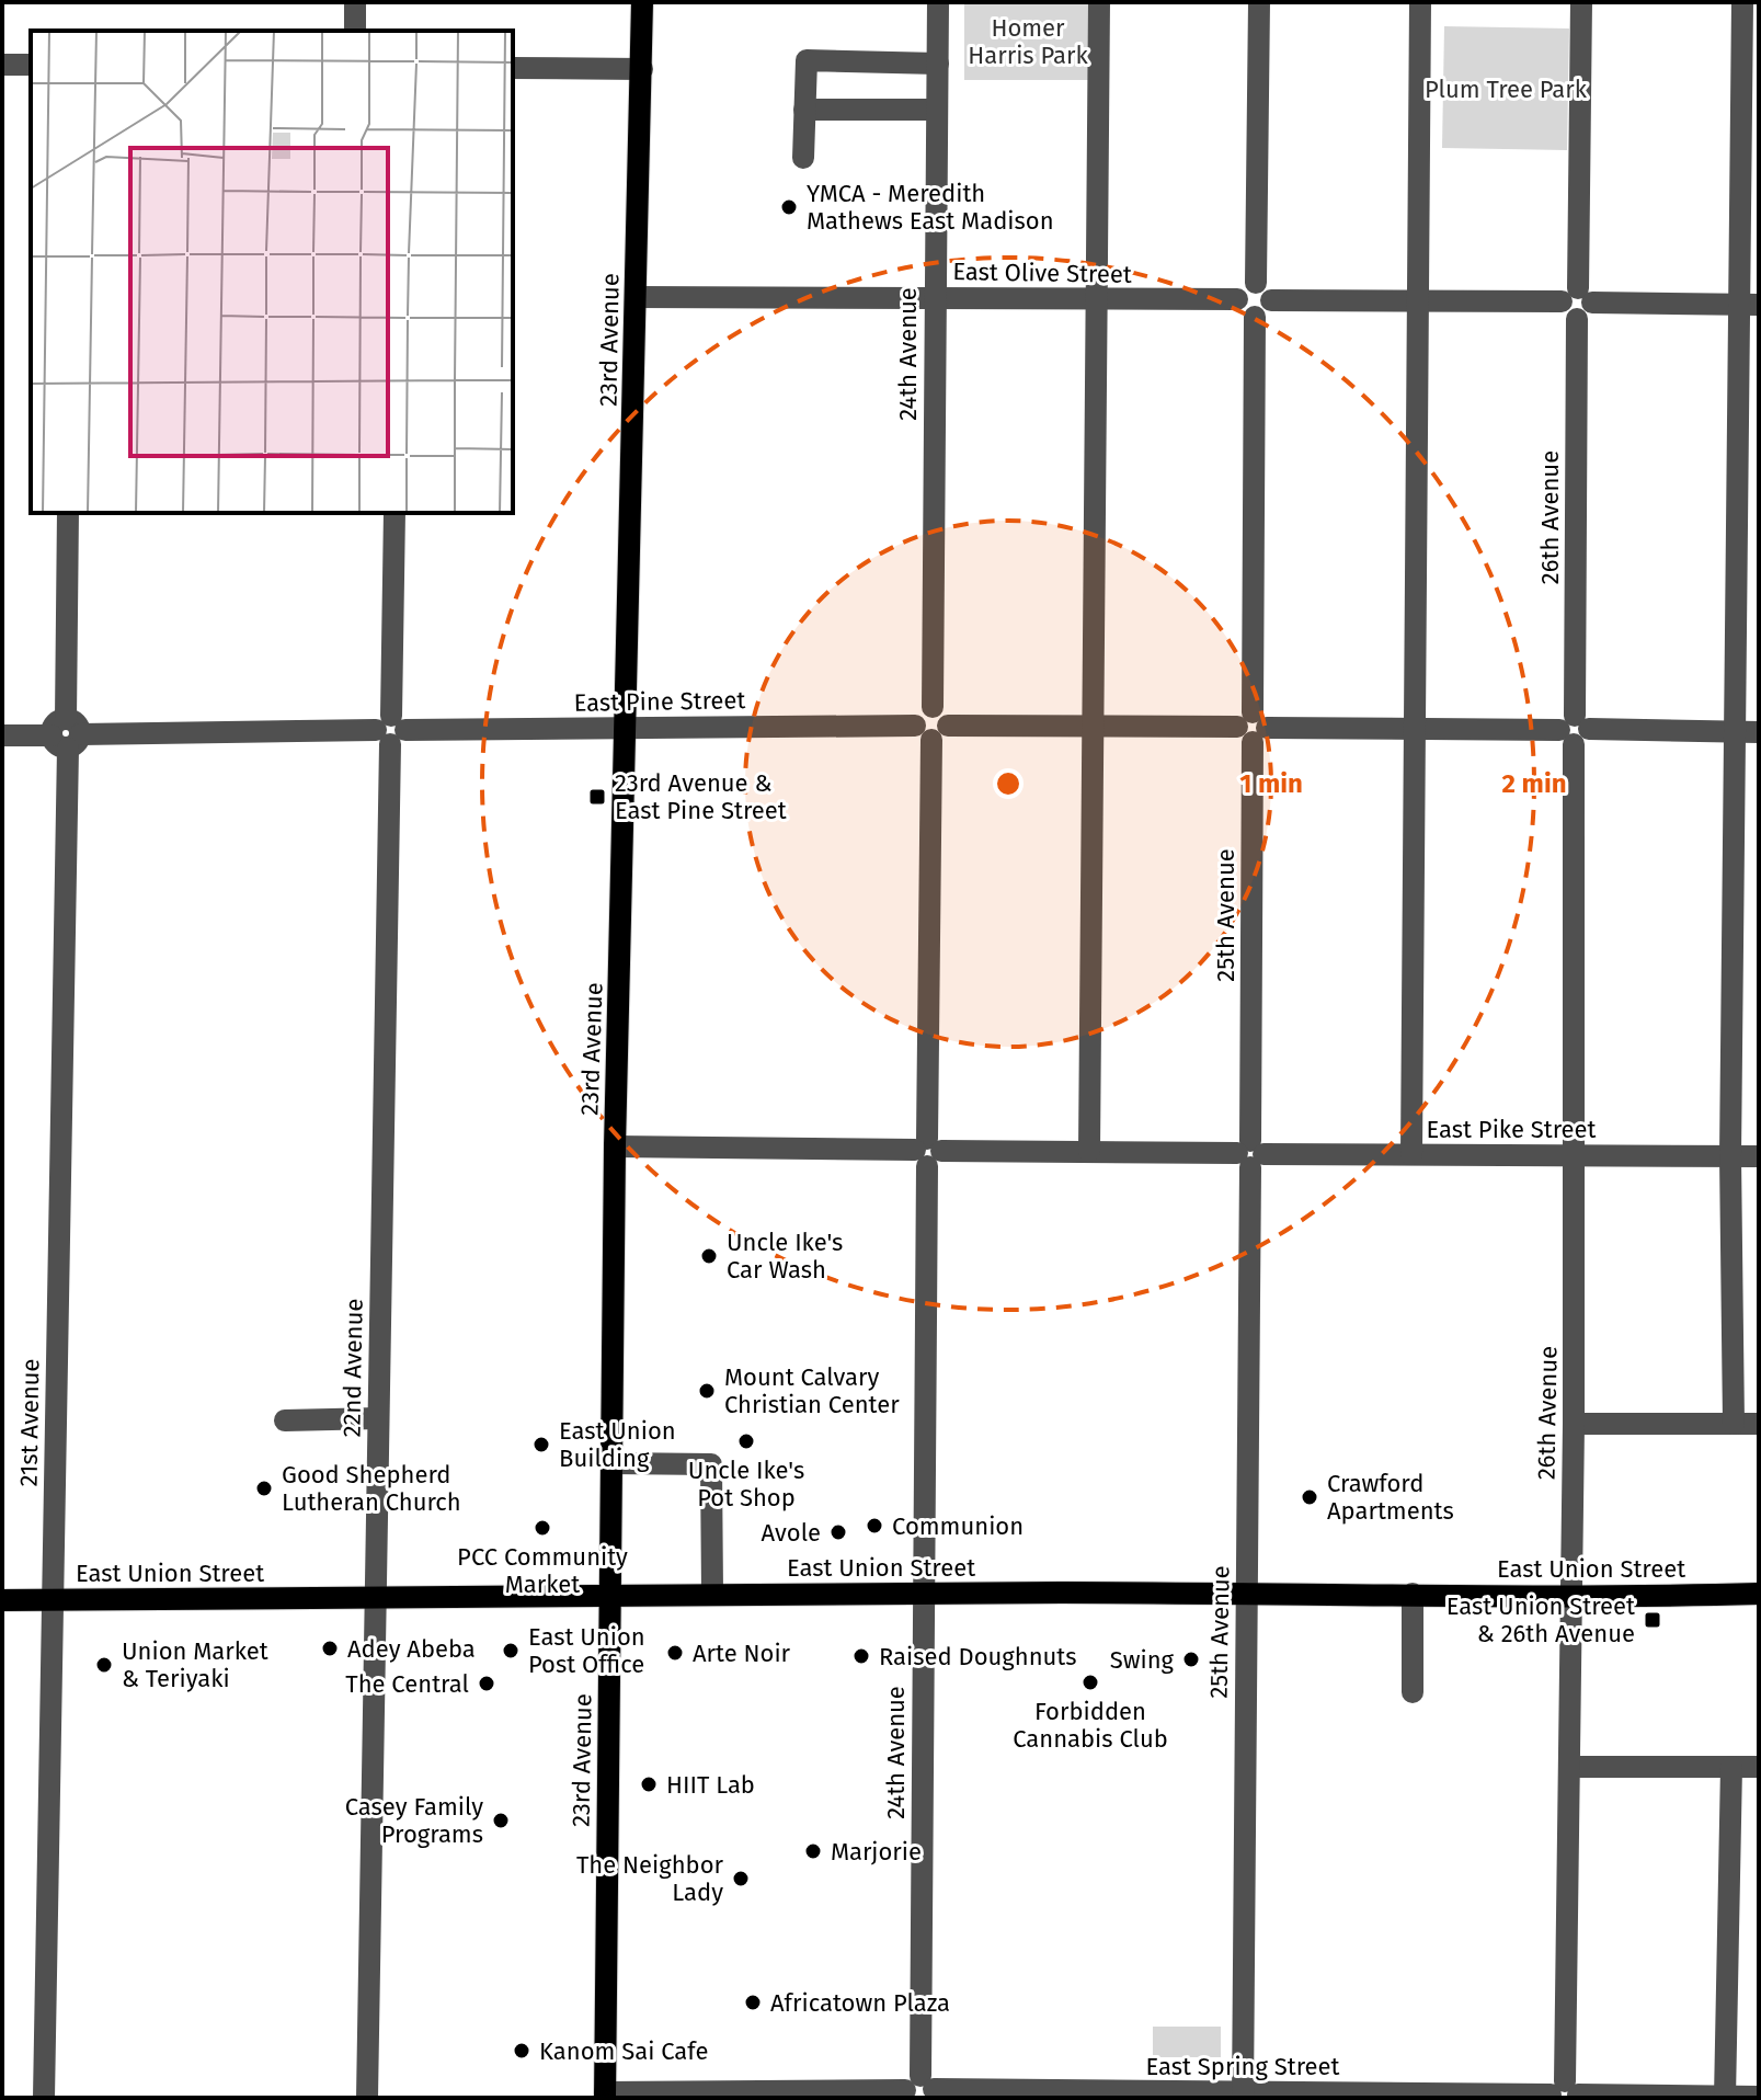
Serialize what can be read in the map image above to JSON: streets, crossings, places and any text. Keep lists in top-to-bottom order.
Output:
{
  "streets": {
    "main road": ["23rd Avenue", "East Union Street"],
    "street": [
      "East Olive Street",
      "24th Avenue",
      "26th Avenue",
      "East Pine Street",
      "25th Avenue",
      "East Pike Street",
      "22nd Avenue",
      "21st Avenue",
      "East Spring Street"
    ]
  },
  "crossings": [
    ["East Olive Street", "23rd Avenue"],
    ["East Olive Street", "24th Avenue"],
    ["East Olive Street", "25th Avenue"],
    ["23rd Avenue", "East Pine Street"],
    ["23rd Avenue", "East Pike Street"],
    ["23rd Avenue", "East Union Street"],
    ["23rd Avenue", "East Spring Street"],
    ["24th Avenue", "East Pine Street"],
    ["24th Avenue", "East Pike Street"],
    ["24th Avenue", "East Union Street"],
    ["24th Avenue", "East Spring Street"],
    ["26th Avenue", "East Pine Street"],
    ["26th Avenue", "East Pike Street"],
    ["26th Avenue", "East Union Street"],
    ["26th Avenue", "East Spring Street"],
    ["East Pine Street", "25th Avenue"],
    ["East Pine Street", "22nd Avenue"],
    ["East Pine Street", "21st Avenue"],
    ["25th Avenue", "East Pike Street"],
    ["25th Avenue", "East Union Street"],
    ["25th Avenue", "East Spring Street"],
    ["22nd Avenue", "East Union Street"],
    ["21st Avenue", "East Union Street"]
  ],
  "parks": ["Homer Harris Park", "Plum Tree Park"],
  "places": {
    "other": [
      "YMCA - Meredith Mathews East Madison",
      "Uncle Ike's Car Wash",
      "Mount Calvary Christian Center",
      "Uncle Ike's Pot Shop",
      "East Union Building",
      "Good Shepherd Lutheran Church",
      "Crawford Apartments",
      "Communion",
      "PCC Community Market",
      "Avole",
      "Adey Abeba",
      "East Union Post Office",
      "Arte Noir",
      "Raised Doughnuts",
      "Swing",
      "Union Market & Teriyaki",
      "Forbidden Cannabis Club",
      "The Central",
      "HIIT Lab",
      "Casey Family Programs",
      "Marjorie",
      "The Neighbor Lady",
      "Africatown Plaza",
      "Kanom Sai Cafe"
    ],
    "transit": ["23rd Avenue & East Pine Street", "East Union Street & 26th Avenue"]
  },
  "rings": ["1 min", "2 min"]
}
